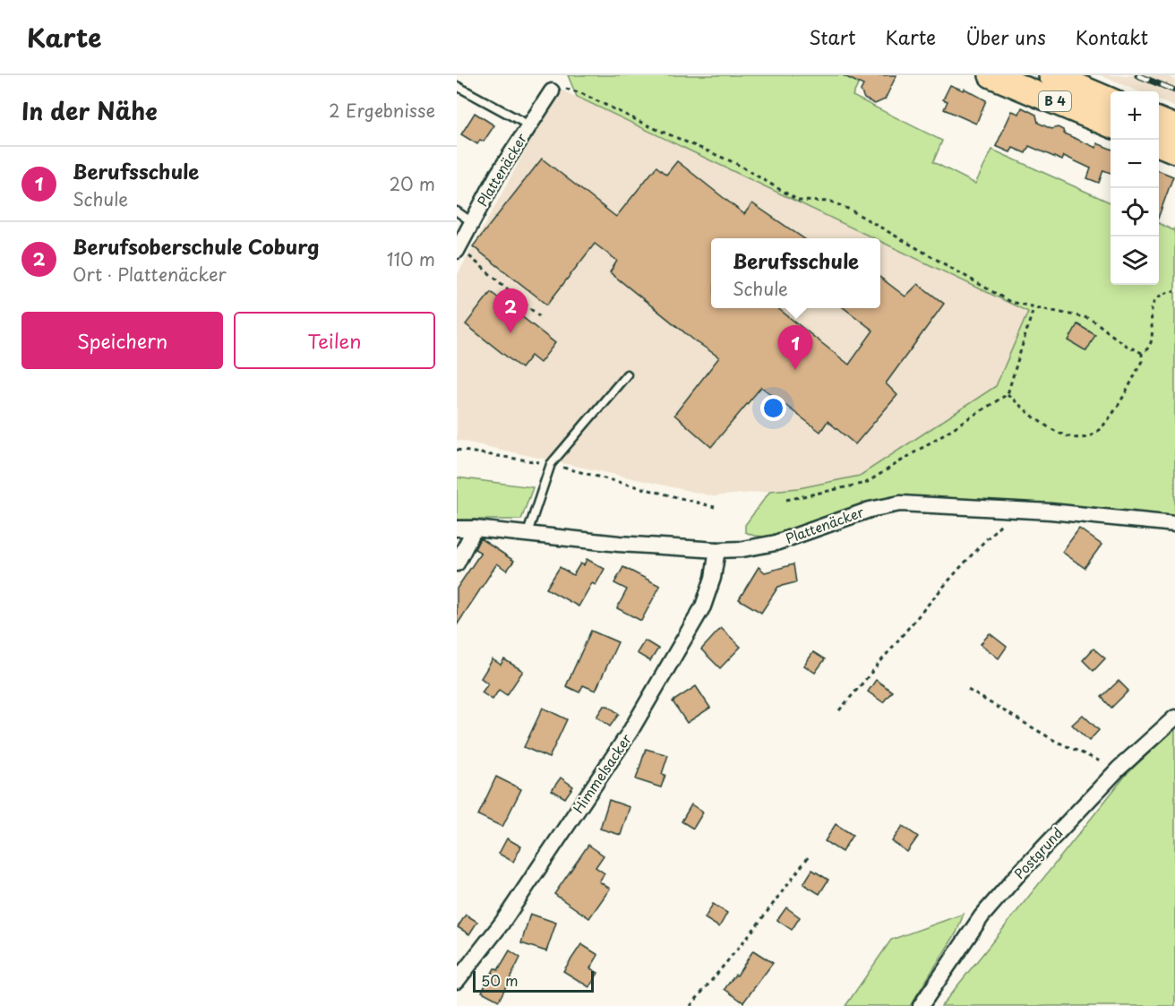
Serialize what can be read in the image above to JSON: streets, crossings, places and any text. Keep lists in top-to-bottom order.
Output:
{
  "streets": {
    "highway": ["B 4"],
    "street": ["Plattenäcker", "Himmelsacker", "Postgrund"]
  },
  "crossings": [
    ["Plattenäcker", "Himmelsacker"]
  ],
  "scale_bar": "50 m",
  "page": {
    "header": "Karte",
    "nav": [
      "Start",
      "Karte",
      "Über uns",
      "Kontakt"
    ],
    "heading": ["In der Nähe", "2 Ergebnisse"],
    "map_buttons": ["+", "−"],
    "list": [
      {
        "mark": "1",
        "name": "Berufsschule",
        "note": "Schule",
        "value": "20 m"
      },
      {
        "mark": "2",
        "name": "Berufsoberschule Coburg",
        "note": "Ort · Plattenäcker",
        "value": "110 m"
      }
    ],
    "popup": ["Berufsschule", "Schule"],
    "pins": ["2", "1"],
    "buttons": ["Speichern", "Teilen"],
    "scale": "50 m"
  }
}
